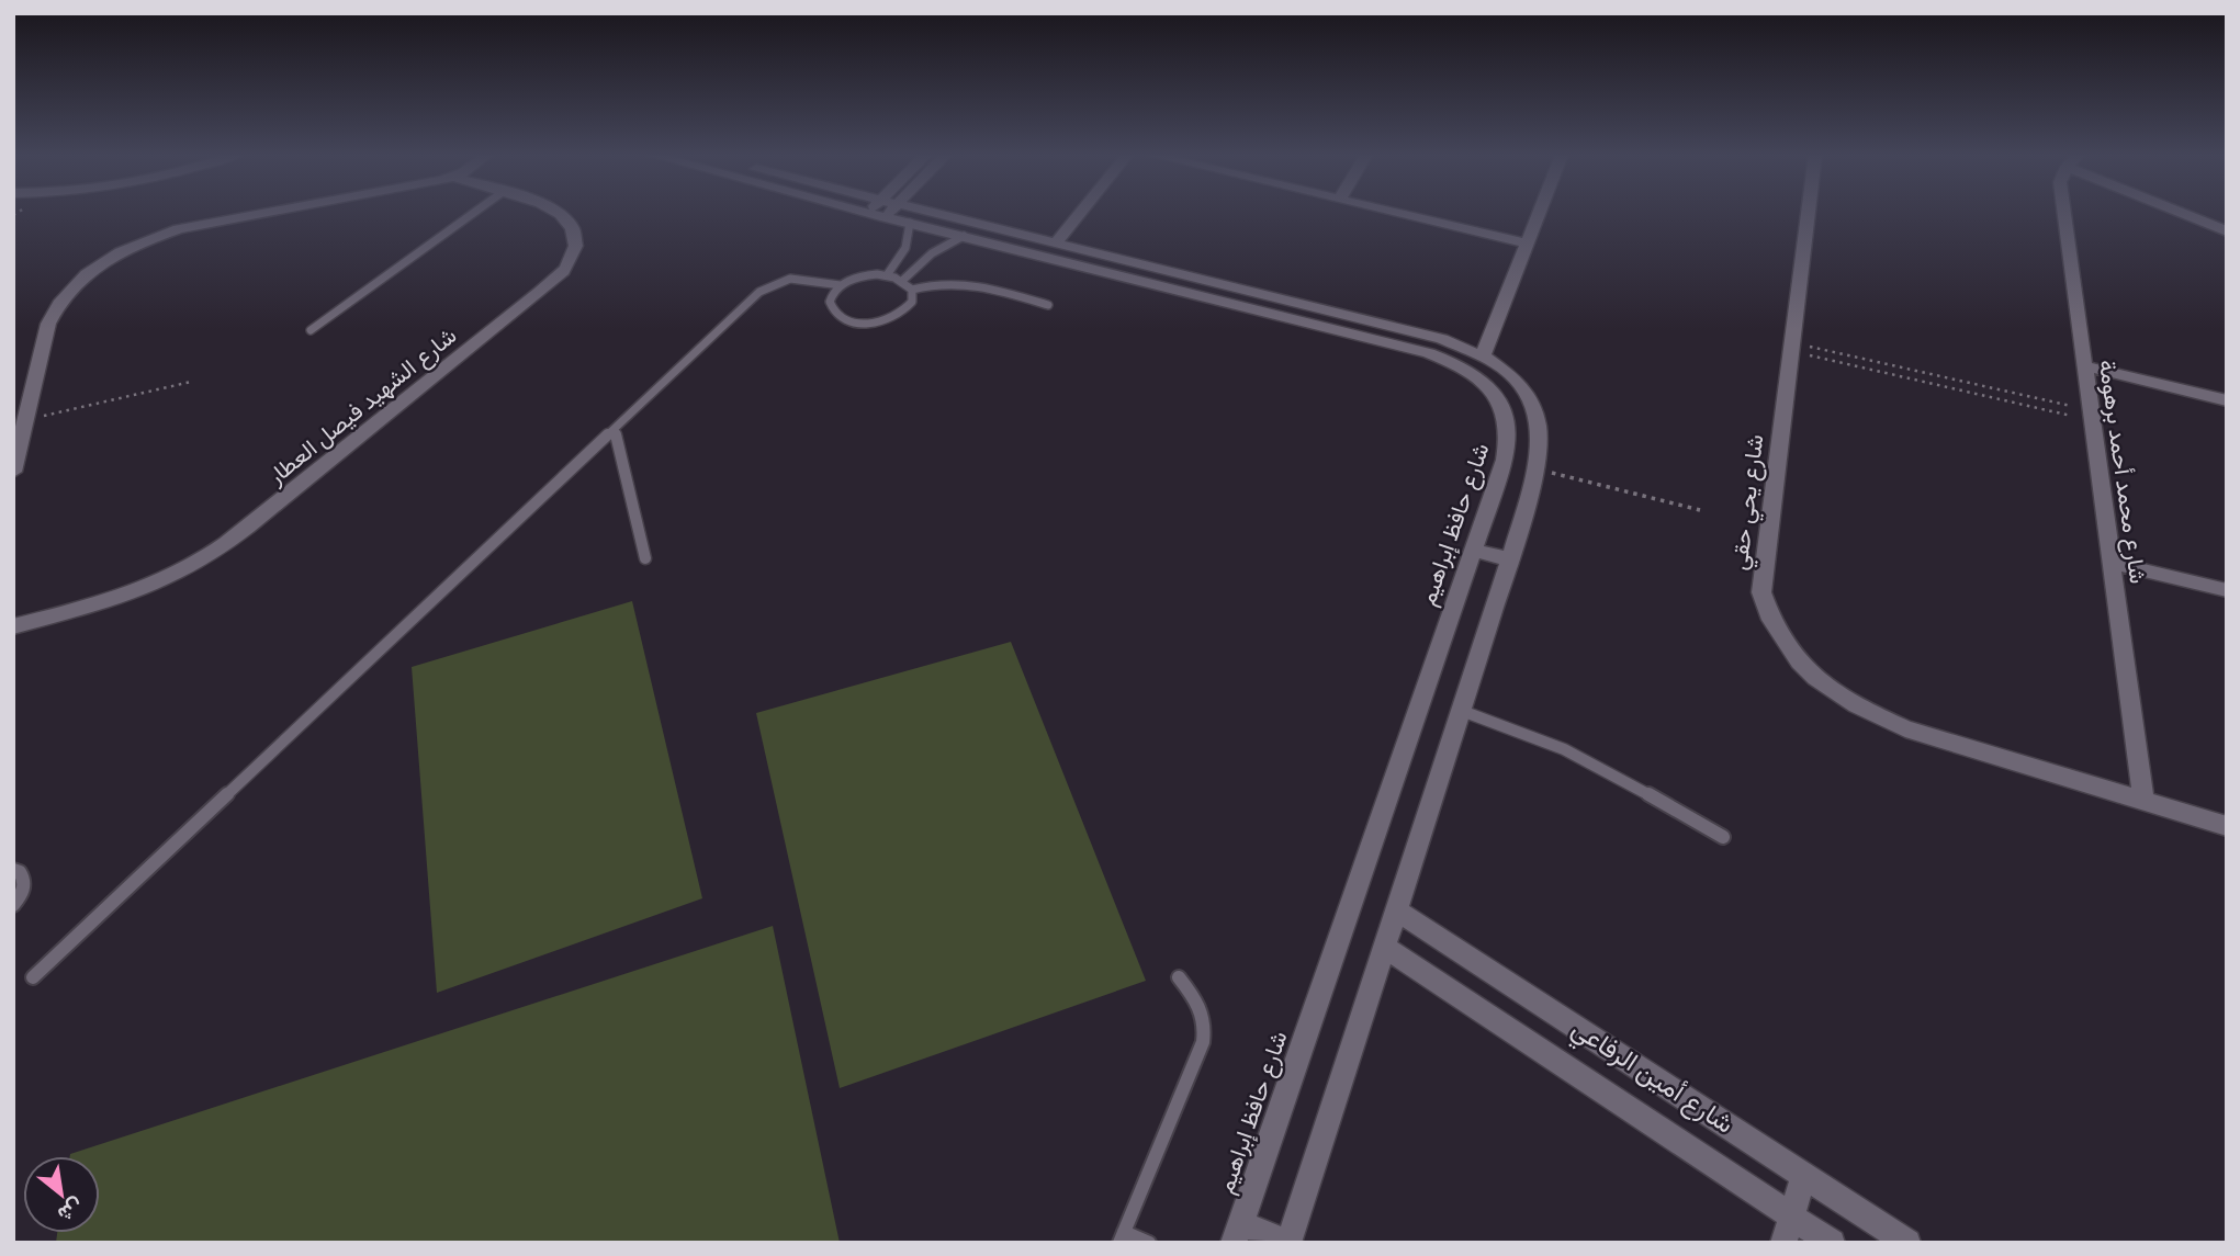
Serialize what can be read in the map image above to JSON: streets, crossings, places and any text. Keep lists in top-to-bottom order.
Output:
{
  "streets": {
    "street": [
      "شارع الشهيد فيصل العطار",
      "شارع محمد أحمد برهومة",
      "شارع يحي حقي",
      "شارع حافظ إبراهيم",
      "شارع أمين الرفاعي"
    ]
  },
  "crossings": [
    ["شارع محمد أحمد برهومة", "شارع يحي حقي"],
    ["شارع حافظ إبراهيم", "شارع أمين الرفاعي"]
  ],
  "north": "bottom right"
}
